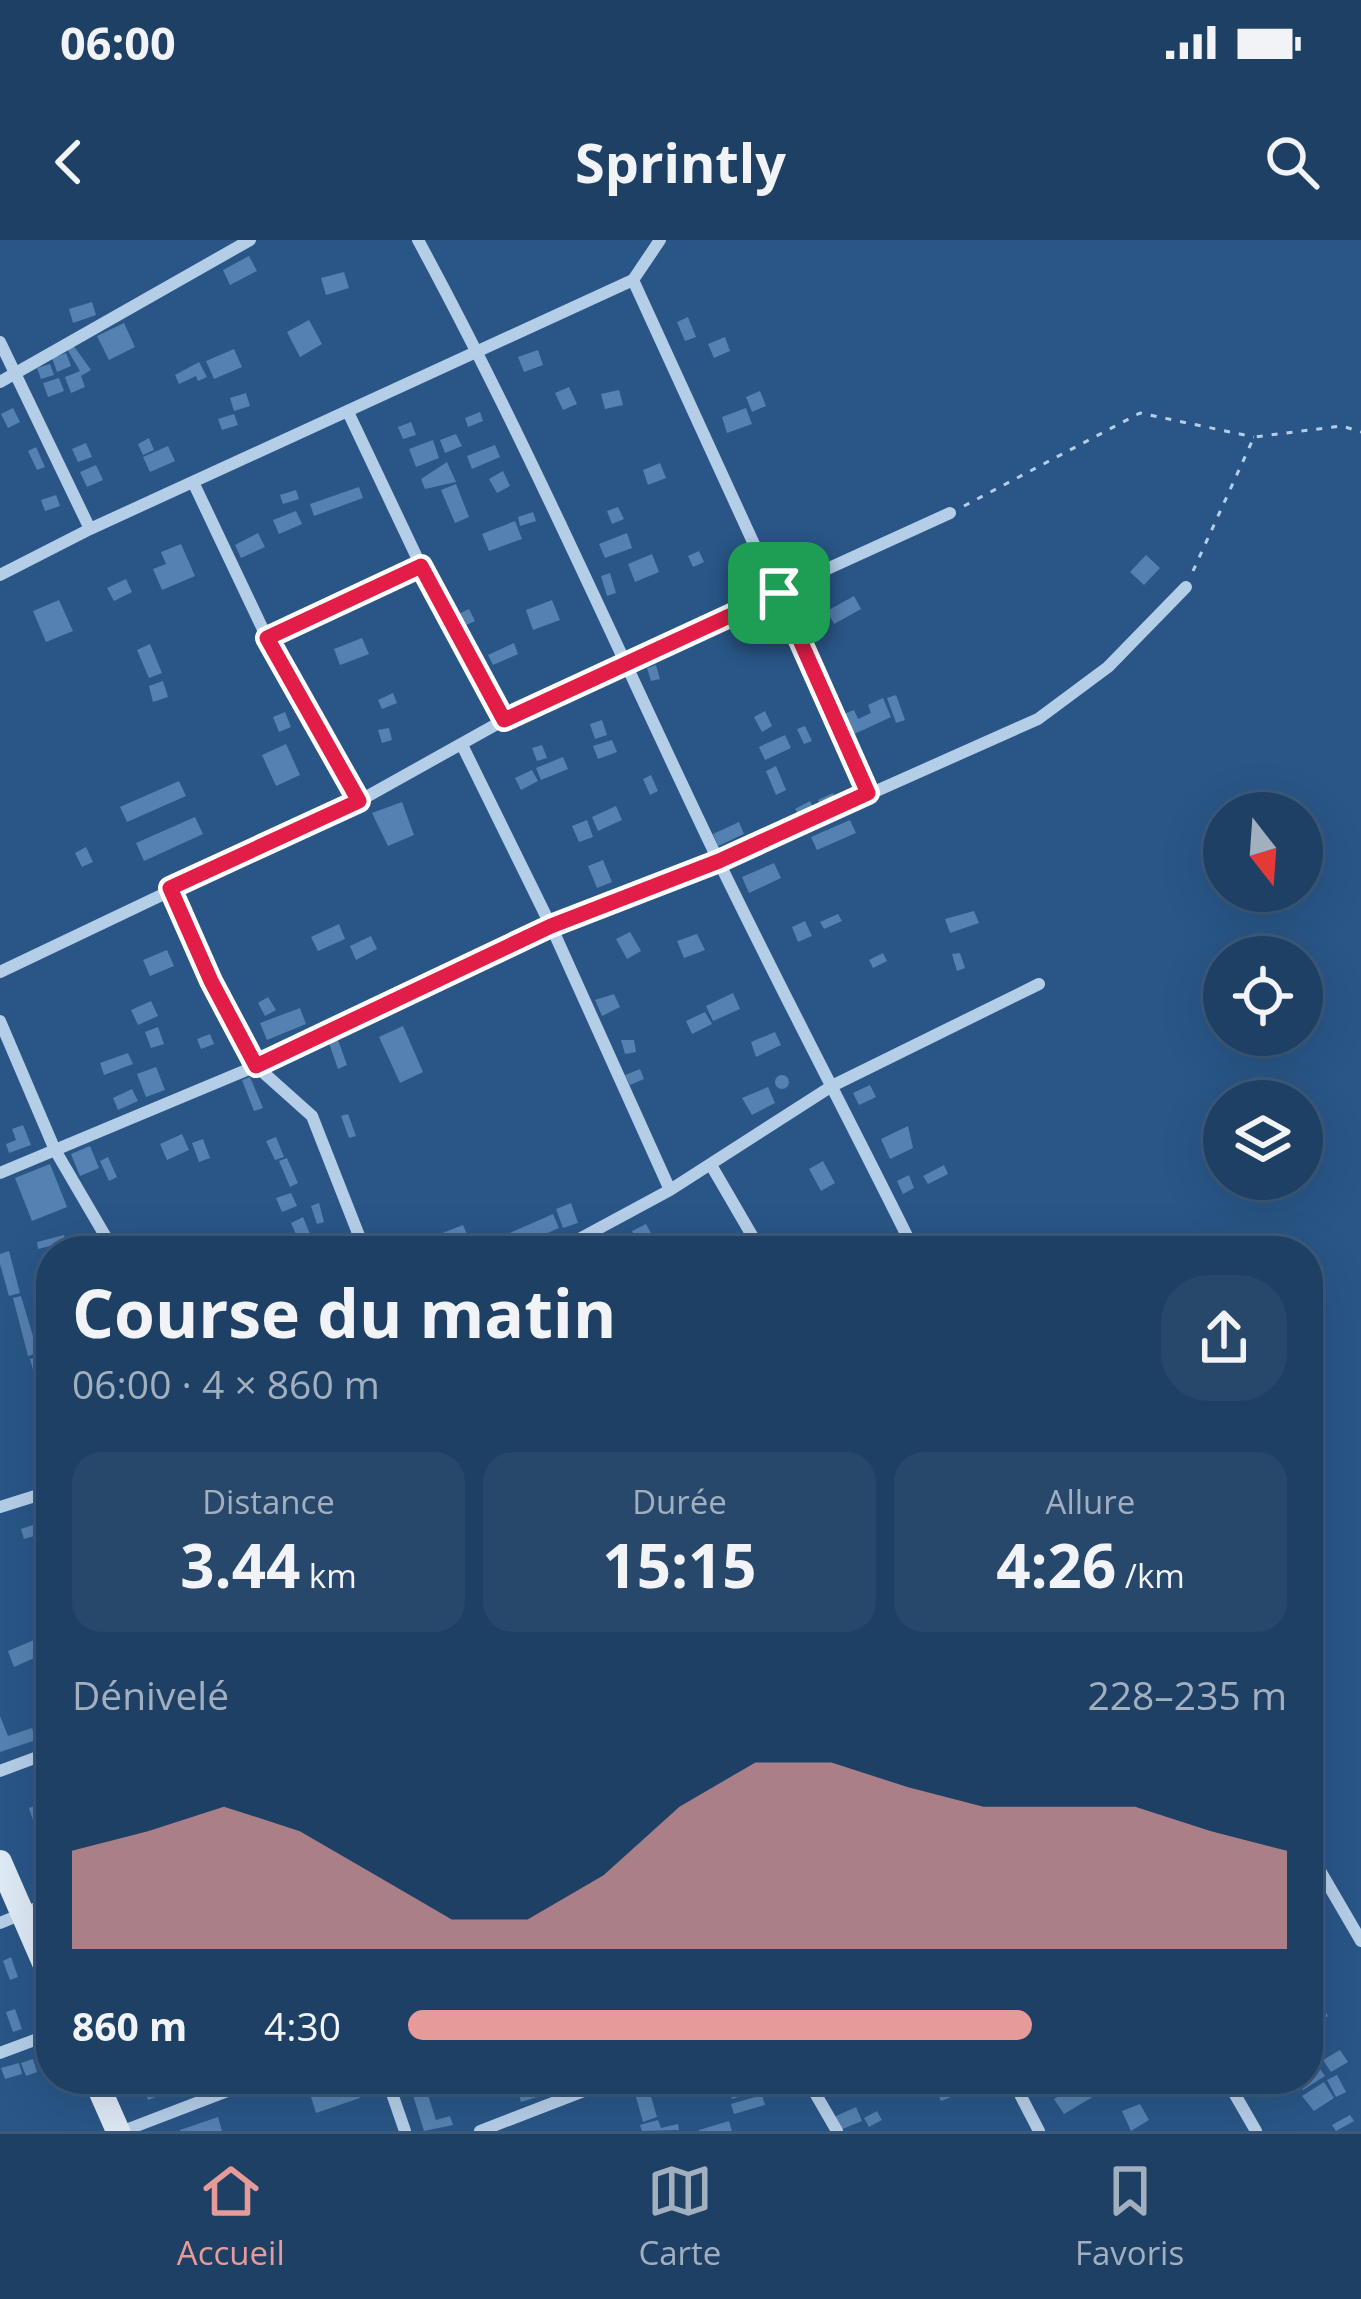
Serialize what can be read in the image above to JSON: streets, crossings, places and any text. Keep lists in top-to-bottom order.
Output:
{
  "north": "bottom",
  "page": {
    "status": "06:00",
    "header": "Sprintly",
    "heading": ["Course du matin", "06:00 · 4 × 860 m"],
    "stats": [
      ["Distance", "3.44 km"],
      ["Durée", "15:15"],
      ["Allure", "4:26 /km"]
    ],
    "chart": ["Dénivelé", "228–235 m"],
    "list": [
      {
        "name": "860 m",
        "note": "4:30"
      }
    ],
    "tabs": ["Accueil", "Carte", "Favoris"]
  }
}
